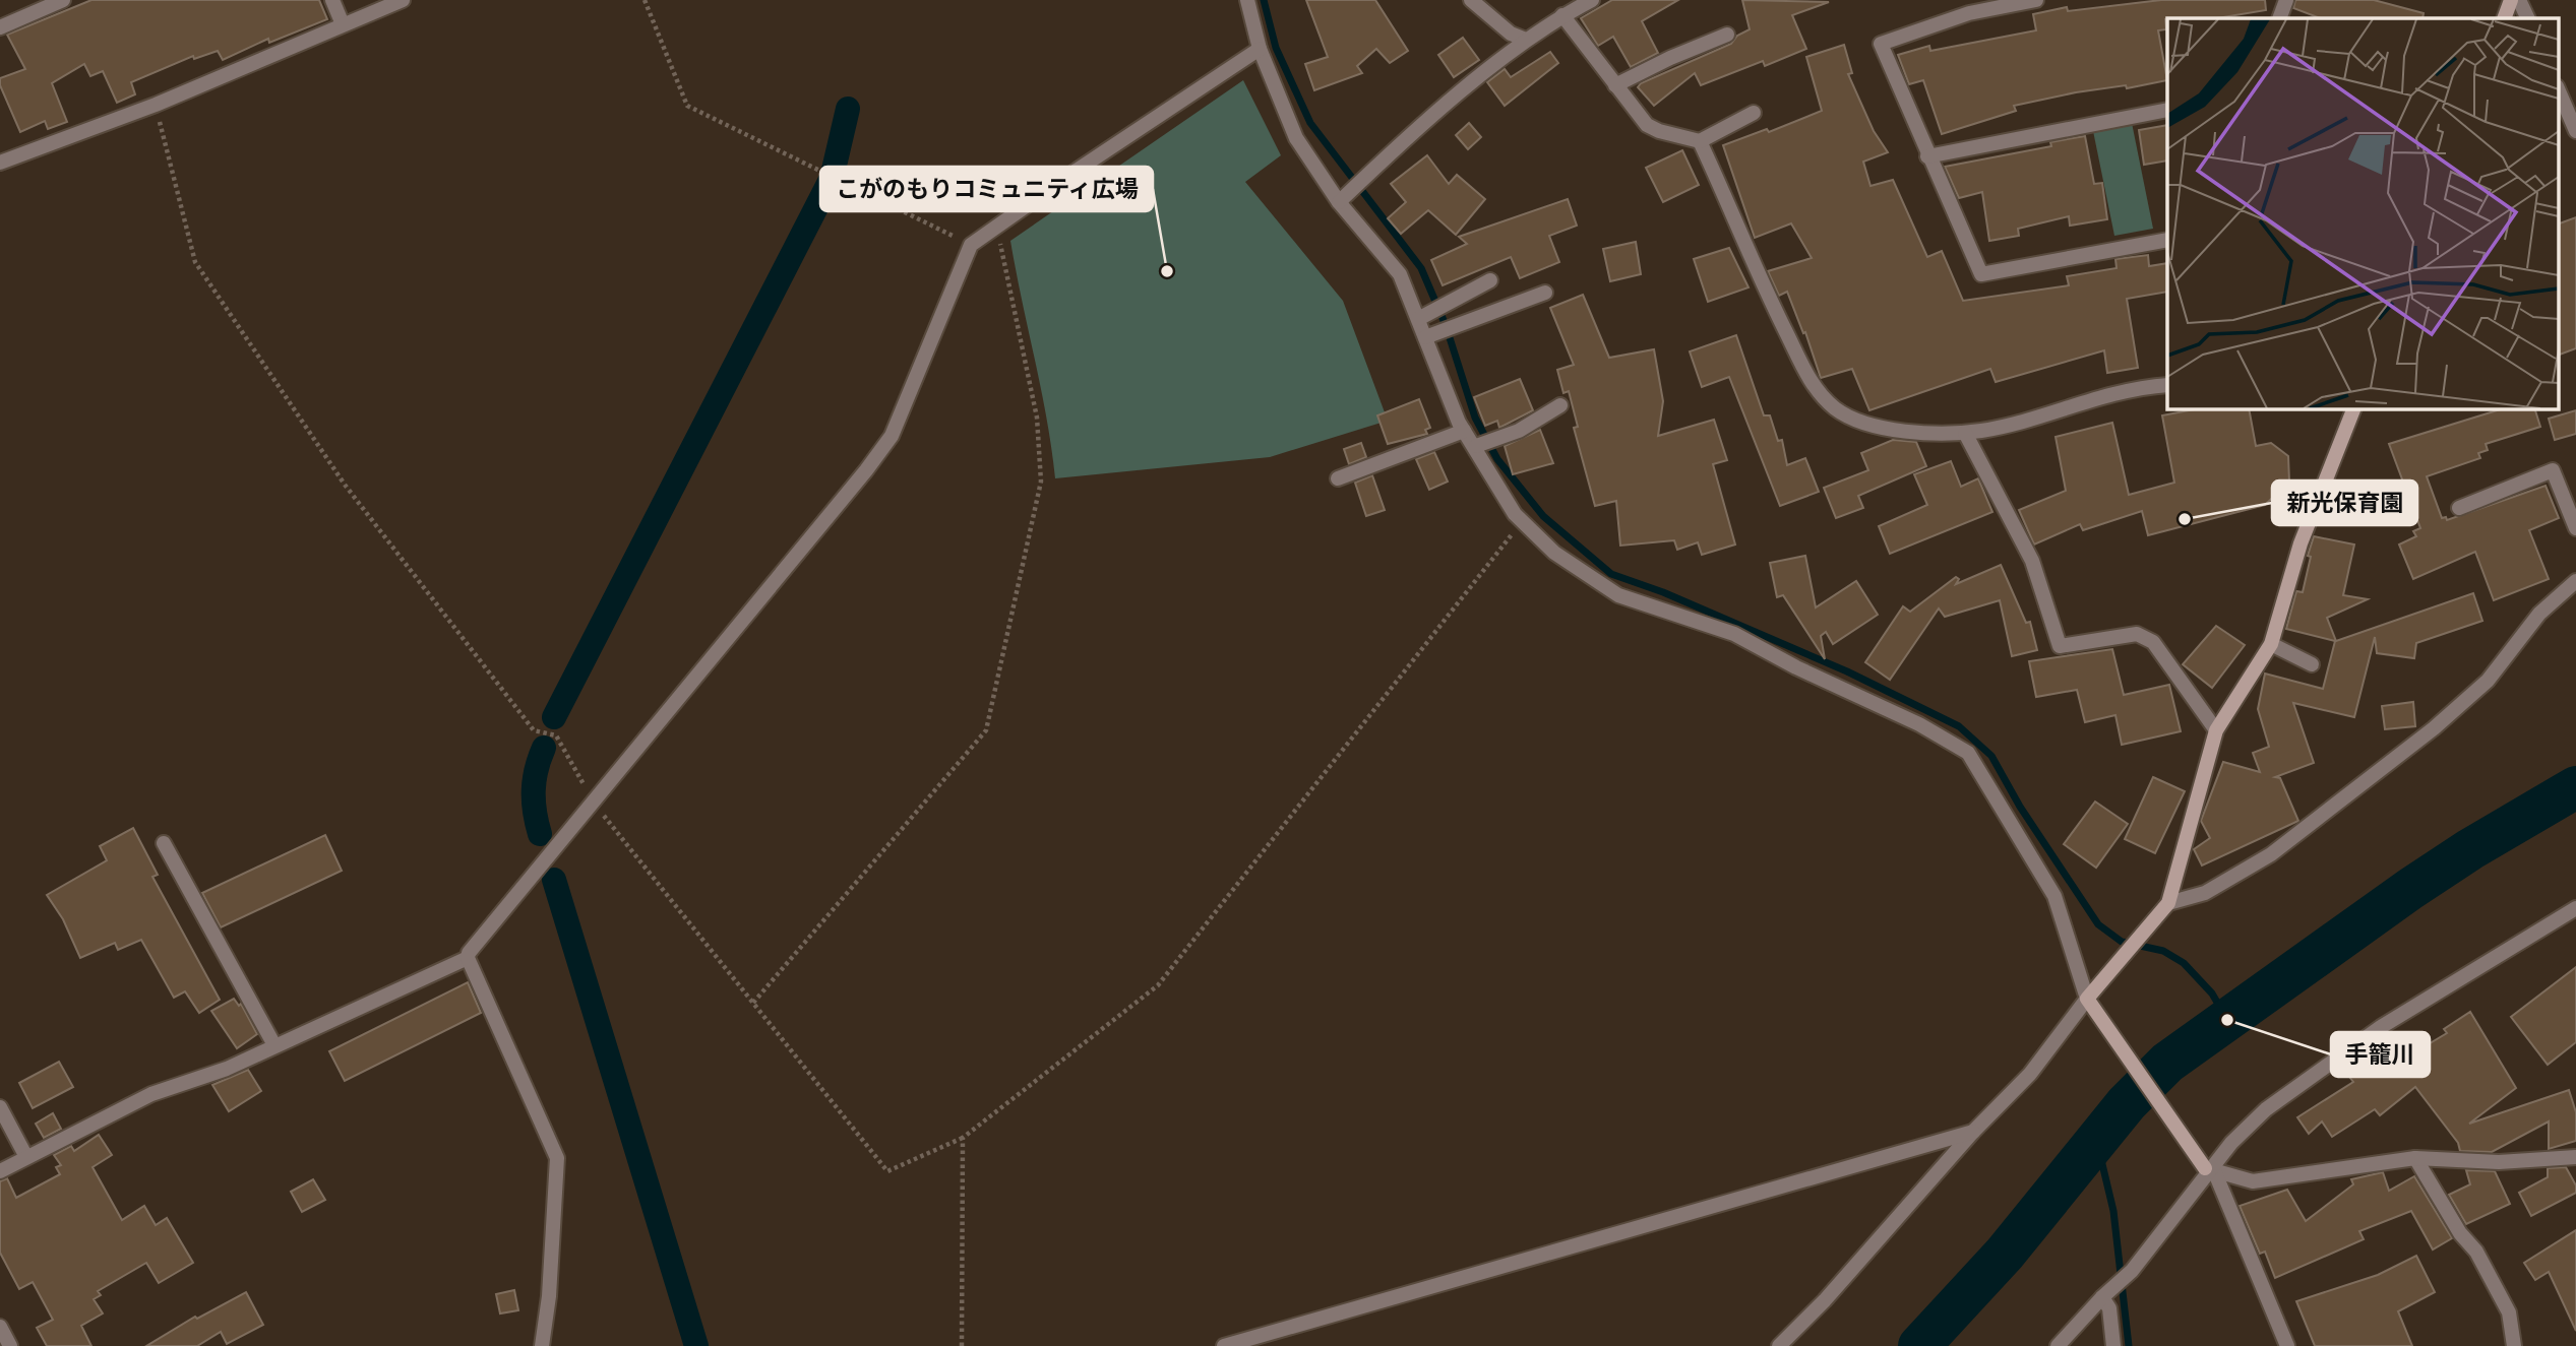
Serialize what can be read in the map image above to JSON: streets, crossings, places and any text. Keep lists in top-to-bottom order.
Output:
{
  "places": ["こがのもりコミュニティ広場", "新光保育園", "手籠川"]
}
